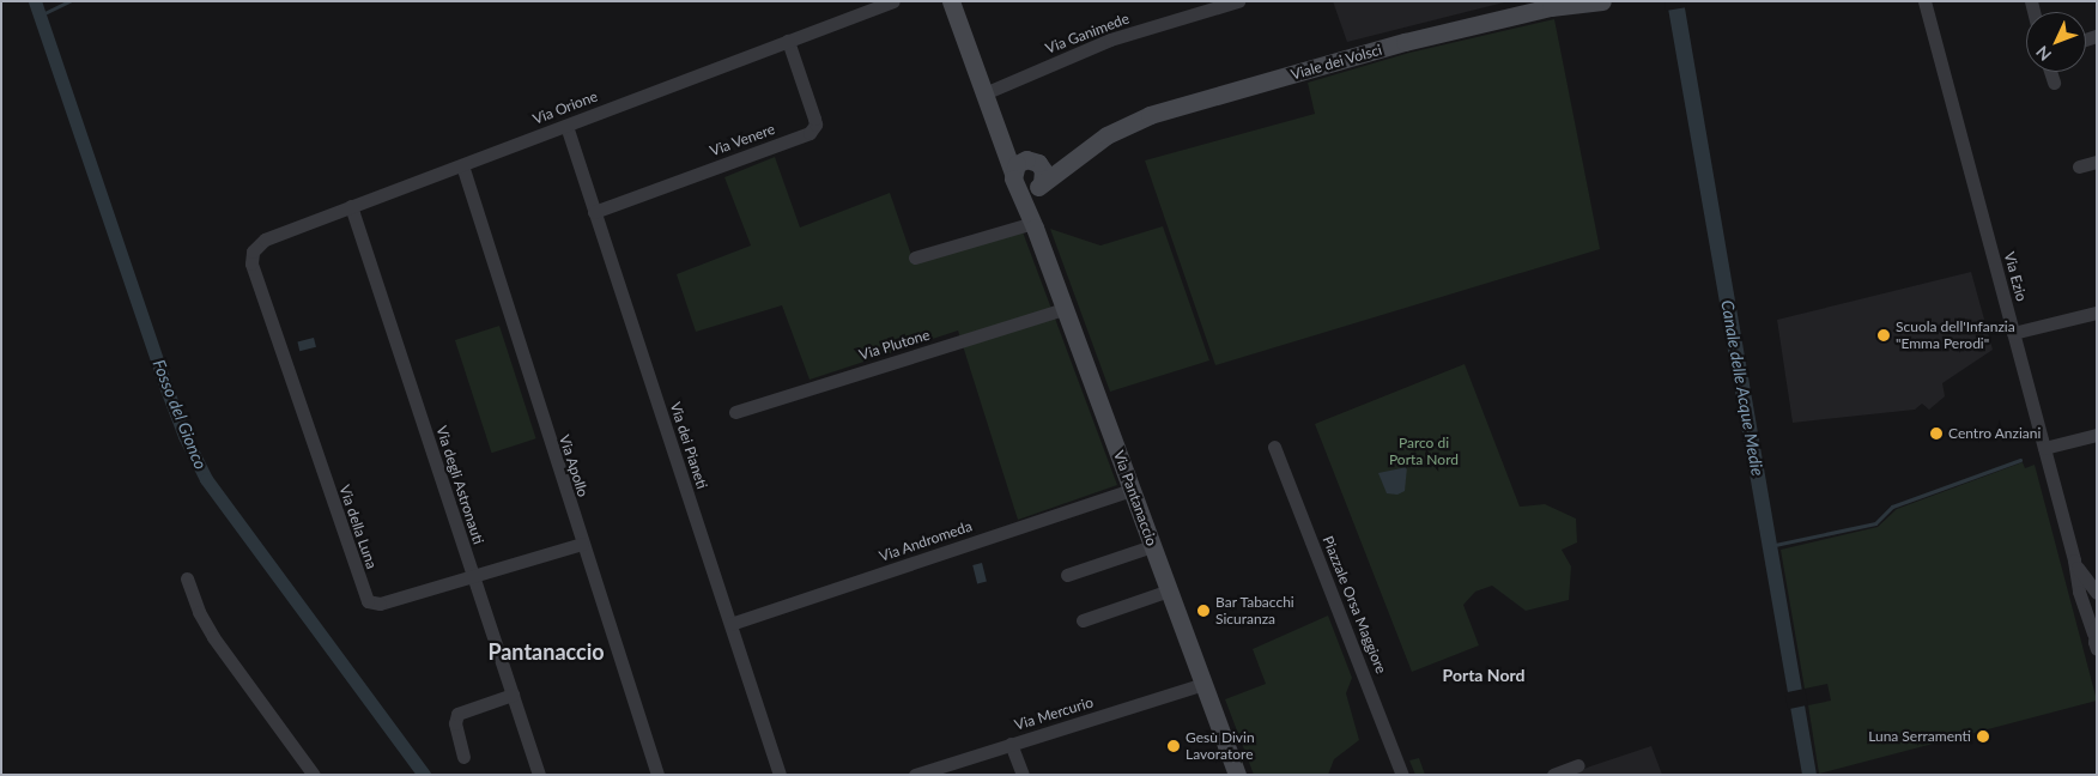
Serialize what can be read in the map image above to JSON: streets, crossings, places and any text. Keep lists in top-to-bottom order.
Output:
{
  "streets": {
    "street": [
      "Via Ganimede",
      "Viale dei Volsci",
      "Via Orione",
      "Via Venere",
      "Via Ezio",
      "Via Plutone",
      "Via dei Pianeti",
      "Via Apollo",
      "Via degli Astronauti",
      "Via Pantanaccio",
      "Via della Luna",
      "Via Andromeda",
      "Piazzale Orsa Maggiore",
      "Via Mercurio"
    ]
  },
  "crossings": [
    ["Via Ganimede", "Via Pantanaccio"],
    ["Viale dei Volsci", "Via Pantanaccio"],
    ["Via Orione", "Via Venere"],
    ["Via Orione", "Via dei Pianeti"],
    ["Via Orione", "Via Apollo"],
    ["Via Orione", "Via degli Astronauti"],
    ["Via Orione", "Via della Luna"],
    ["Via Venere", "Via dei Pianeti"],
    ["Via Plutone", "Via Pantanaccio"],
    ["Via dei Pianeti", "Via Andromeda"],
    ["Via Apollo", "Via della Luna"],
    ["Via degli Astronauti", "Via della Luna"],
    ["Via Pantanaccio", "Via Andromeda"],
    ["Via Pantanaccio", "Via Mercurio"]
  ],
  "districts": ["Pantanaccio", "Porta Nord"],
  "water": ["Canale delle Acque Medie", "Fosso del Gionco"],
  "parks": ["Parco di Porta Nord"],
  "places": [
    "Scuola dell'Infanzia \"Emma Perodi\"",
    "Centro Anziani",
    "Bar Tabacchi Sicuranza",
    "Luna Serramenti",
    "Gesù Divin Lavoratore"
  ],
  "north": "bottom left"
}
